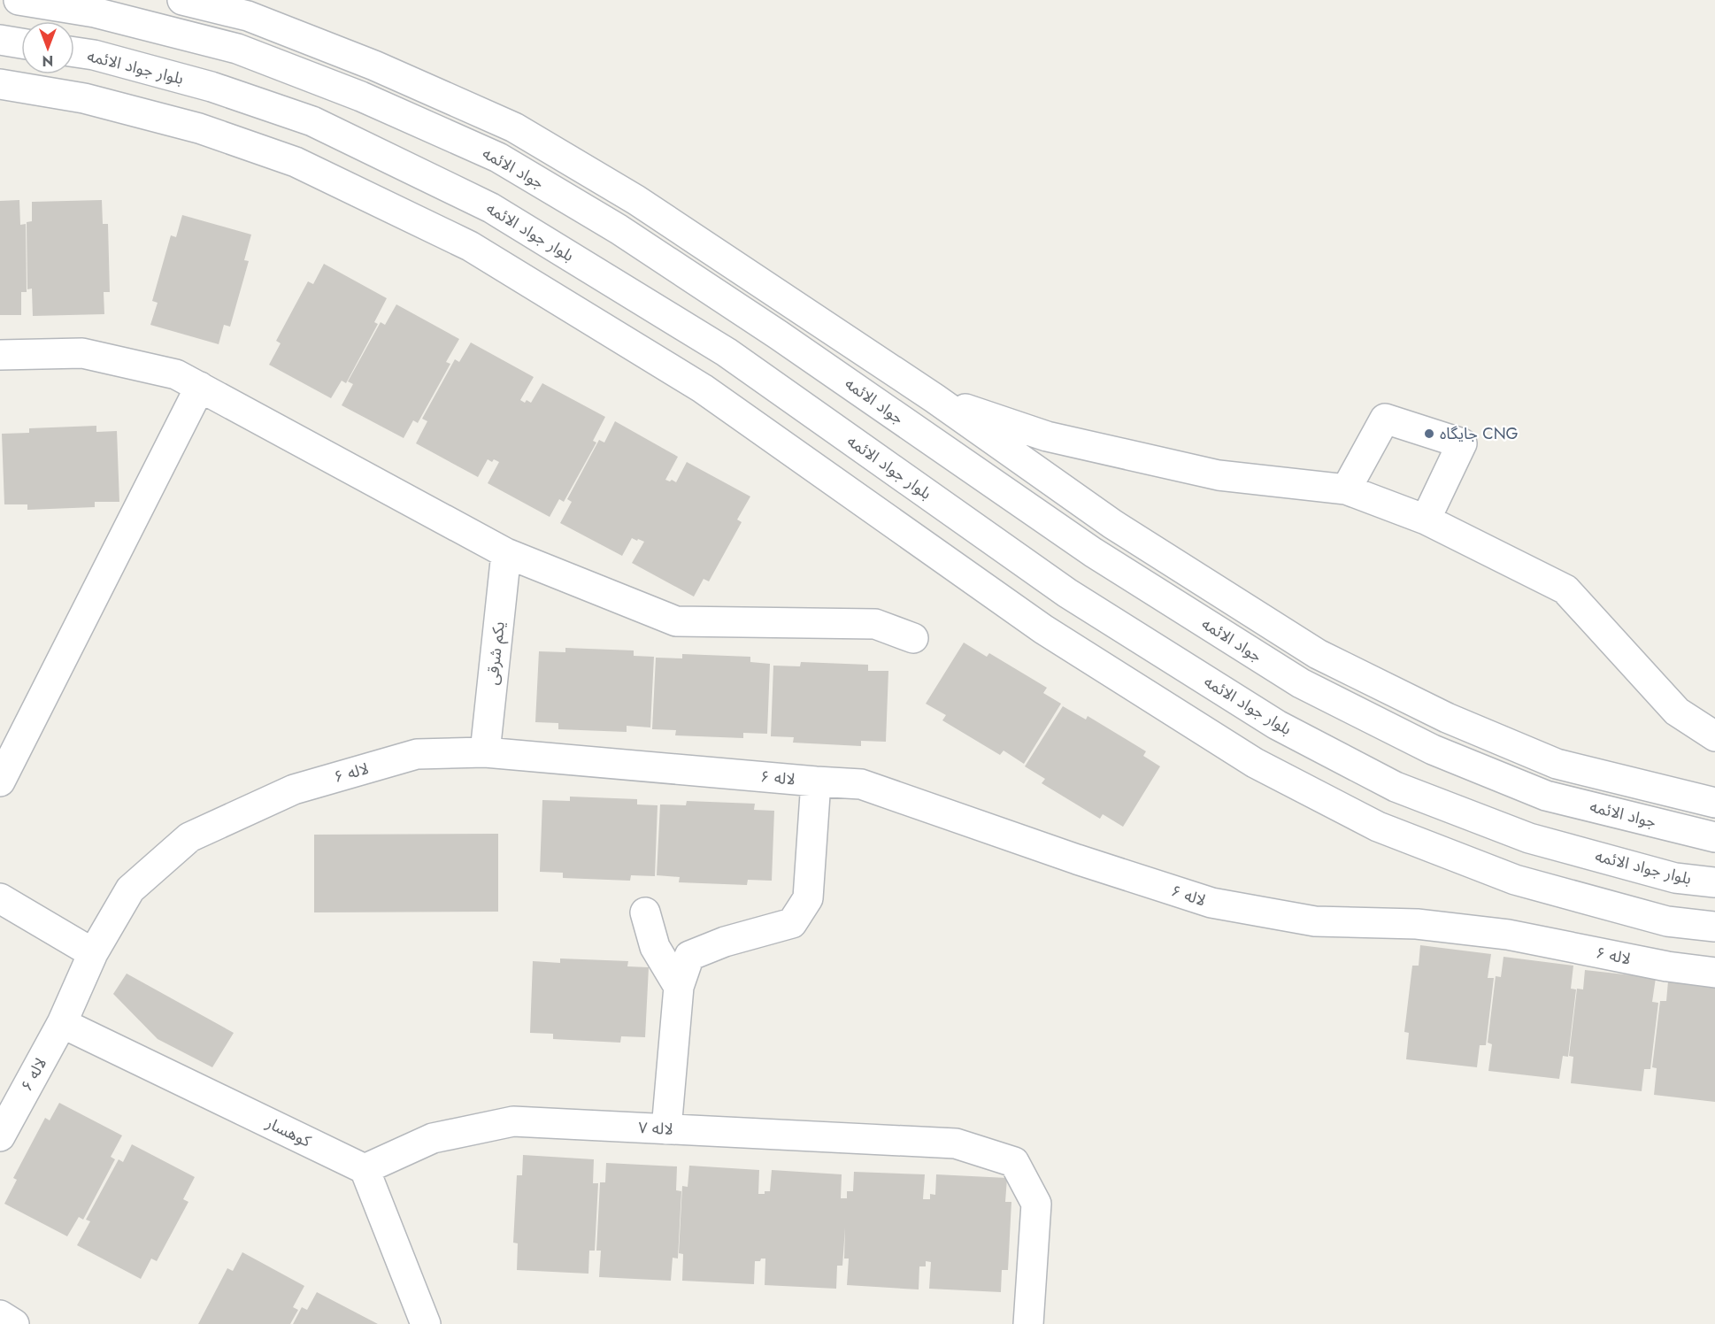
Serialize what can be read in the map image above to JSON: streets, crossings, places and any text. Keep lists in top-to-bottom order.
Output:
{
  "streets": {
    "street": [
      "بلوار جواد الائمه",
      "جواد الائمه",
      "یکم شرقی",
      "لاله ۶",
      "لاله ۷",
      "کوهسار"
    ]
  },
  "crossings": [
    ["یکم شرقی", "لاله ۶"],
    ["لاله ۶", "کوهسار"],
    ["لاله ۷", "کوهسار"]
  ],
  "places": ["جایگاه CNG"],
  "north": "bottom"
}
